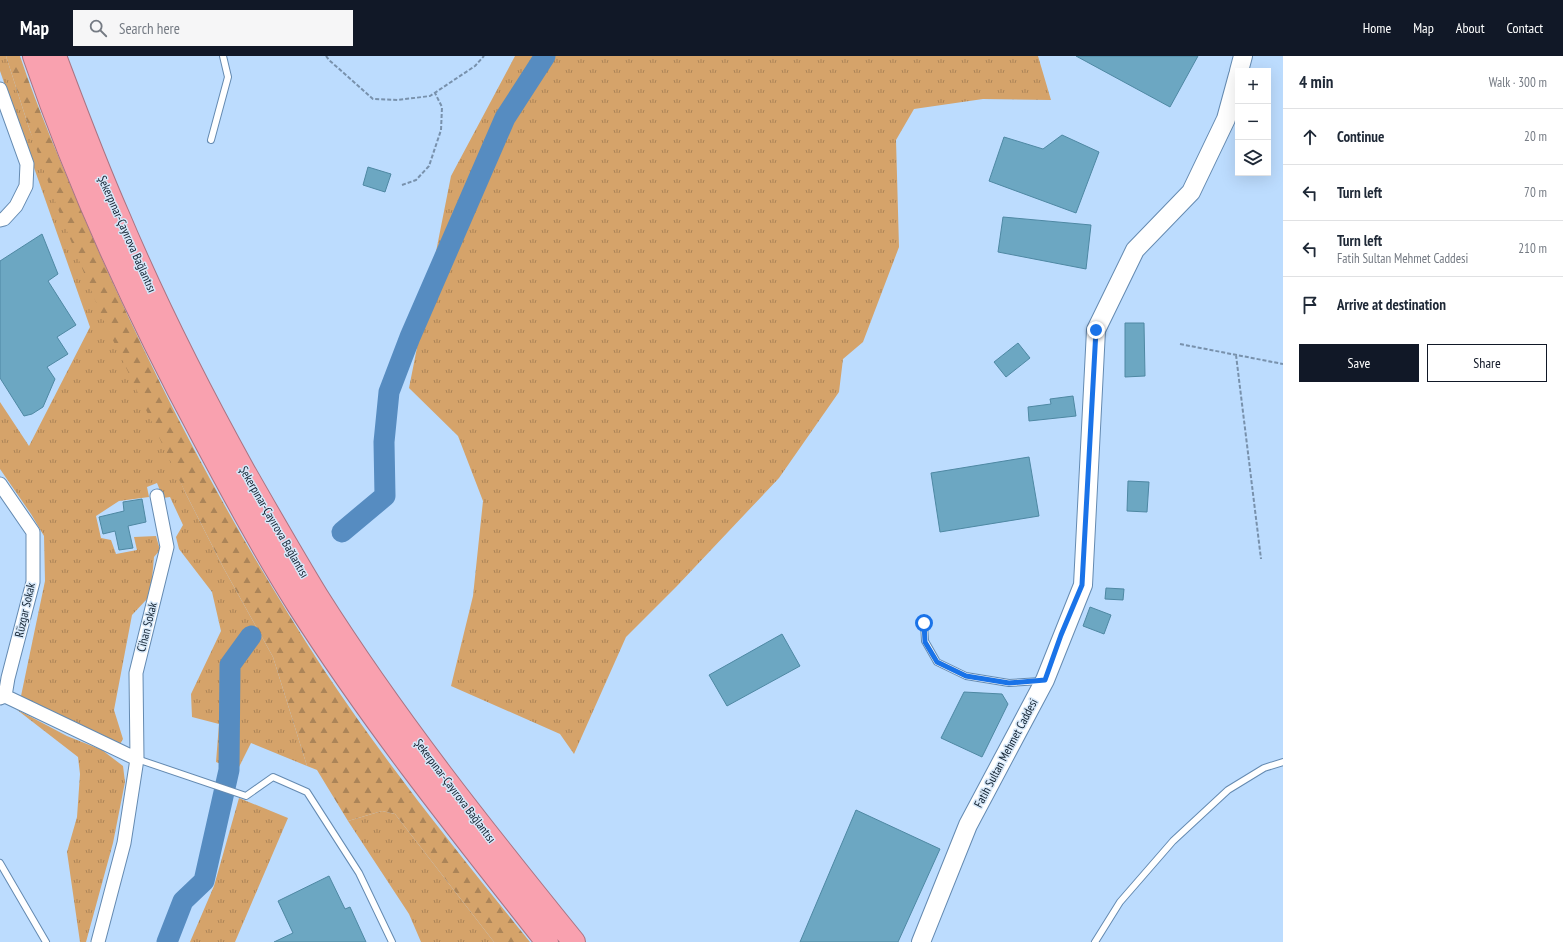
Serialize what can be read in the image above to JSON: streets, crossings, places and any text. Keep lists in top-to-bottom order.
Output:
{
  "streets": {
    "highway": ["Şekerpınar-Çayırova Bağlantısı"],
    "street": ["Rüzgar Sokak", "Cihan Sokak", "Fatih Sultan Mehmet Caddesi"]
  },
  "page": {
    "header": "Map",
    "search": "Search here",
    "nav": [
      "Home",
      "Map",
      "About",
      "Contact"
    ],
    "heading": ["4 min", "Walk · 300 m"],
    "map_buttons": ["+", "−"],
    "list": [
      ["Continue", "20 m"],
      ["Turn left", "70 m"],
      ["Turn left", "Fatih Sultan Mehmet Caddesi", "210 m"],
      "Arrive at destination"
    ],
    "buttons": ["Save", "Share"]
  }
}
